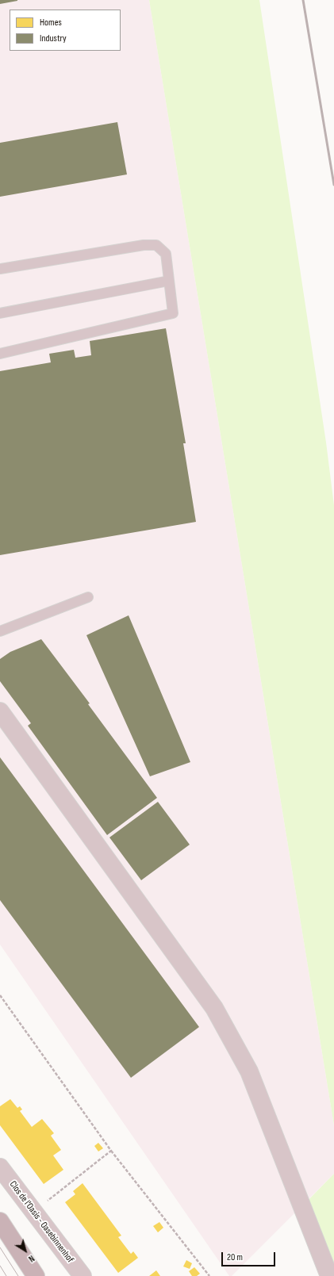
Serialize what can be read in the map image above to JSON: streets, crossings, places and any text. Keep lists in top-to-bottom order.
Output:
{
  "streets": {
    "street": ["Clos de l'Oasis - Oasebinnenhof"]
  },
  "legend": ["Homes", "Industry"],
  "scale_bar": "20 m",
  "north": "bottom right"
}
